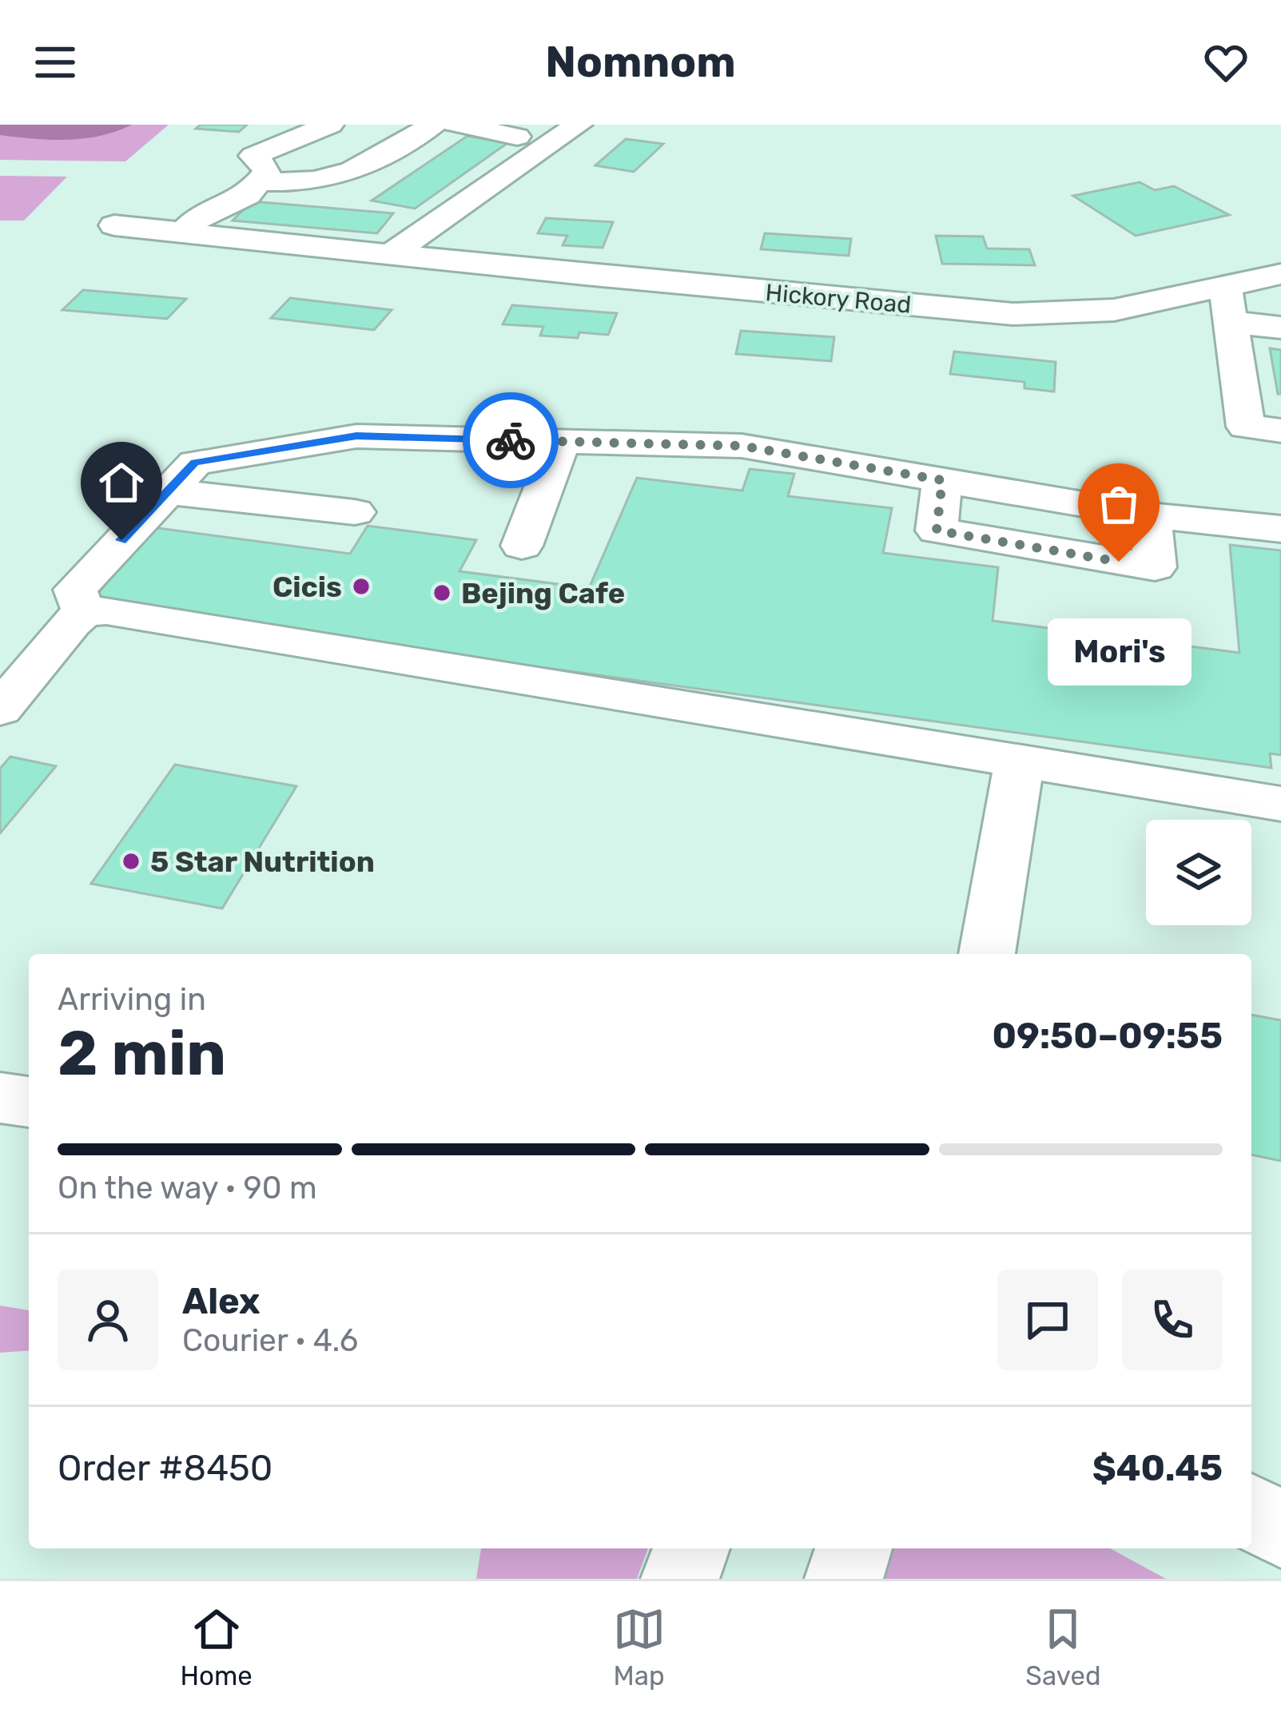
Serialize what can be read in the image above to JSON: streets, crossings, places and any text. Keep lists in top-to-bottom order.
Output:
{
  "streets": {
    "street": ["Hickory Road"]
  },
  "places": [
    "Mori's",
    "Cicis",
    "Bejing Cafe",
    "5 Star Nutrition"
  ],
  "page": {
    "header": "Nomnom",
    "bubble": "Mori's",
    "heading": ["2 min", "Arriving in", "09:50–09:55"],
    "panel": [
      "Alex",
      "Courier · 4.6",
      "Order #8450",
      "$40.45"
    ],
    "bar": "On the way · 90 m",
    "tabs": ["Home", "Map", "Saved"]
  }
}
